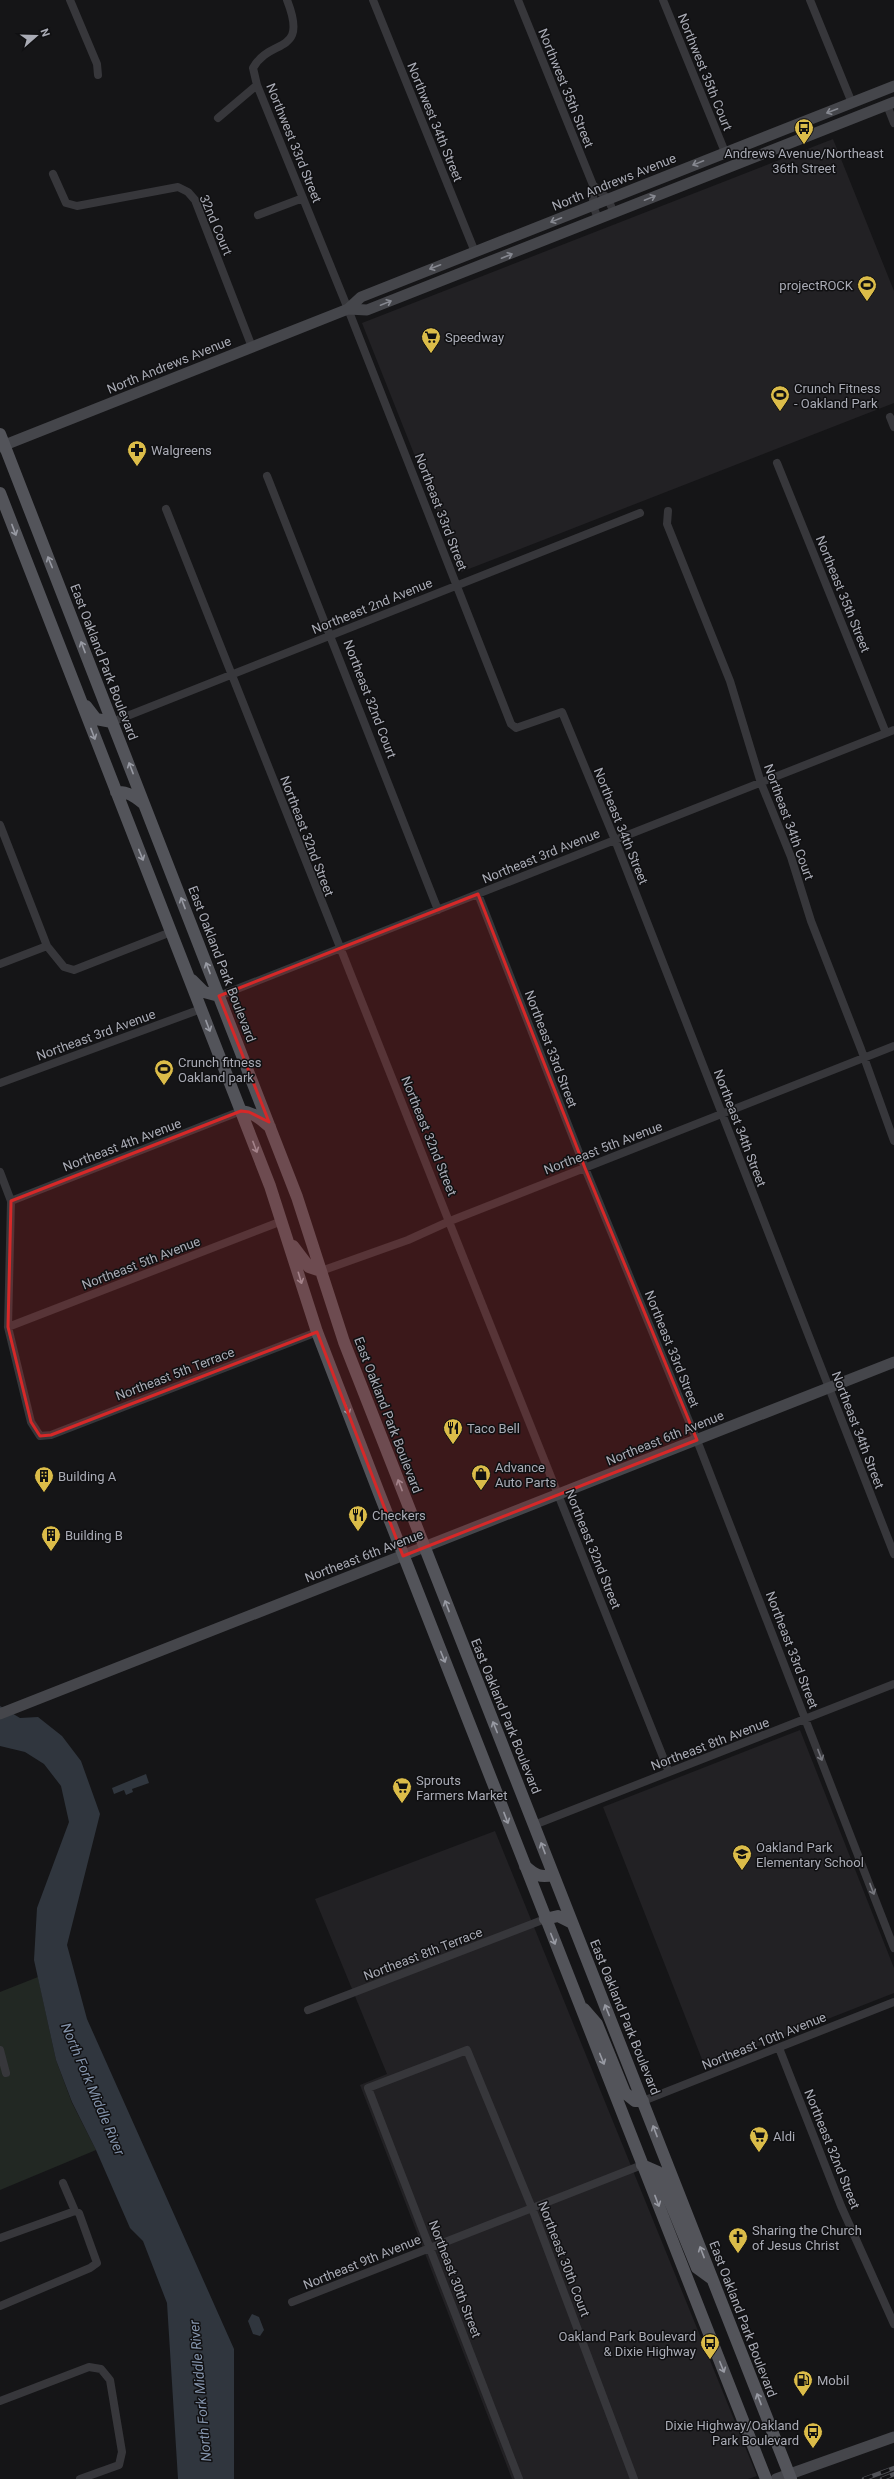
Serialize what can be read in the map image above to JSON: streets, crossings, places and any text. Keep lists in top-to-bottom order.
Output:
{
  "streets": {
    "main road": ["North Andrews Avenue", "East Oakland Park Boulevard", "Northeast 6th Avenue"],
    "street": [
      "Northwest 35th Court",
      "Northwest 35th Street",
      "Northwest 34th Street",
      "Northwest 33rd Street",
      "32nd Court",
      "Northeast 33rd Street",
      "Northeast 35th Street",
      "Northeast 2nd Avenue",
      "Northeast 32nd Court",
      "Northeast 34th Court",
      "Northeast 34th Street",
      "Northeast 32nd Street",
      "Northeast 3rd Avenue",
      "Northeast 4th Avenue",
      "Northeast 5th Avenue",
      "Northeast 5th Terrace",
      "Northeast 8th Avenue",
      "Northeast 8th Terrace",
      "Northeast 10th Avenue",
      "Northeast 30th Court",
      "Northeast 9th Avenue",
      "Northeast 30th Street"
    ]
  },
  "crossings": [
    ["Northwest 35th Court", "North Andrews Avenue"],
    ["Northwest 35th Street", "North Andrews Avenue"],
    ["Northwest 34th Street", "North Andrews Avenue"],
    ["Northwest 33rd Street", "North Andrews Avenue"],
    ["Northwest 33rd Street", "Northeast 33rd Street"],
    ["North Andrews Avenue", "32nd Court"],
    ["North Andrews Avenue", "Northeast 33rd Street"],
    ["North Andrews Avenue", "East Oakland Park Boulevard"],
    ["Northeast 33rd Street", "Northeast 2nd Avenue"],
    ["Northeast 33rd Street", "Northeast 34th Street"],
    ["Northeast 33rd Street", "Northeast 3rd Avenue"],
    ["Northeast 33rd Street", "Northeast 5th Avenue"],
    ["Northeast 33rd Street", "Northeast 6th Avenue"],
    ["Northeast 33rd Street", "Northeast 8th Avenue"],
    ["Northeast 35th Street", "Northeast 3rd Avenue"],
    ["Northeast 2nd Avenue", "East Oakland Park Boulevard"],
    ["Northeast 2nd Avenue", "Northeast 32nd Court"],
    ["Northeast 2nd Avenue", "Northeast 32nd Street"],
    ["East Oakland Park Boulevard", "Northeast 3rd Avenue"],
    ["East Oakland Park Boulevard", "Northeast 5th Avenue"],
    ["East Oakland Park Boulevard", "Northeast 6th Avenue"],
    ["East Oakland Park Boulevard", "Northeast 8th Avenue"],
    ["East Oakland Park Boulevard", "Northeast 10th Avenue"],
    ["Northeast 32nd Court", "Northeast 3rd Avenue"],
    ["Northeast 34th Court", "Northeast 3rd Avenue"],
    ["Northeast 34th Court", "Northeast 5th Avenue"],
    ["Northeast 34th Street", "Northeast 3rd Avenue"],
    ["Northeast 34th Street", "Northeast 5th Avenue"],
    ["Northeast 34th Street", "Northeast 6th Avenue"],
    ["Northeast 32nd Street", "Northeast 3rd Avenue"],
    ["Northeast 32nd Street", "Northeast 5th Avenue"],
    ["Northeast 32nd Street", "Northeast 6th Avenue"],
    ["Northeast 32nd Street", "Northeast 8th Avenue"],
    ["Northeast 32nd Street", "Northeast 10th Avenue"],
    ["Northeast 5th Avenue", "Northeast 5th Terrace"],
    ["Northeast 30th Court", "Northeast 9th Avenue"],
    ["Northeast 30th Court", "Northeast 30th Street"],
    ["Northeast 9th Avenue", "Northeast 30th Street"]
  ],
  "water": ["North Fork Middle River"],
  "places": {
    "bus stop": ["Andrews Avenue/Northeast 36th Street", "Oakland Park Boulevard & Dixie Highway", "Dixie Highway/Oakland Park Boulevard"],
    "sports": ["projectROCK", "Crunch Fitness - Oakland Park", "Crunch fitness Oakland park"],
    "supermarket": ["Speedway", "Sprouts Farmers Market", "Aldi"],
    "pharmacy": ["Walgreens"],
    "restaurant": ["Taco Bell", "Checkers"],
    "shop": ["Advance Auto Parts"],
    "building": ["Building A", "Building B"],
    "school or university": ["Oakland Park Elementary School"],
    "church": ["Sharing the Church of Jesus Christ"],
    "fuel station": ["Mobil"]
  },
  "north": "right"
}
